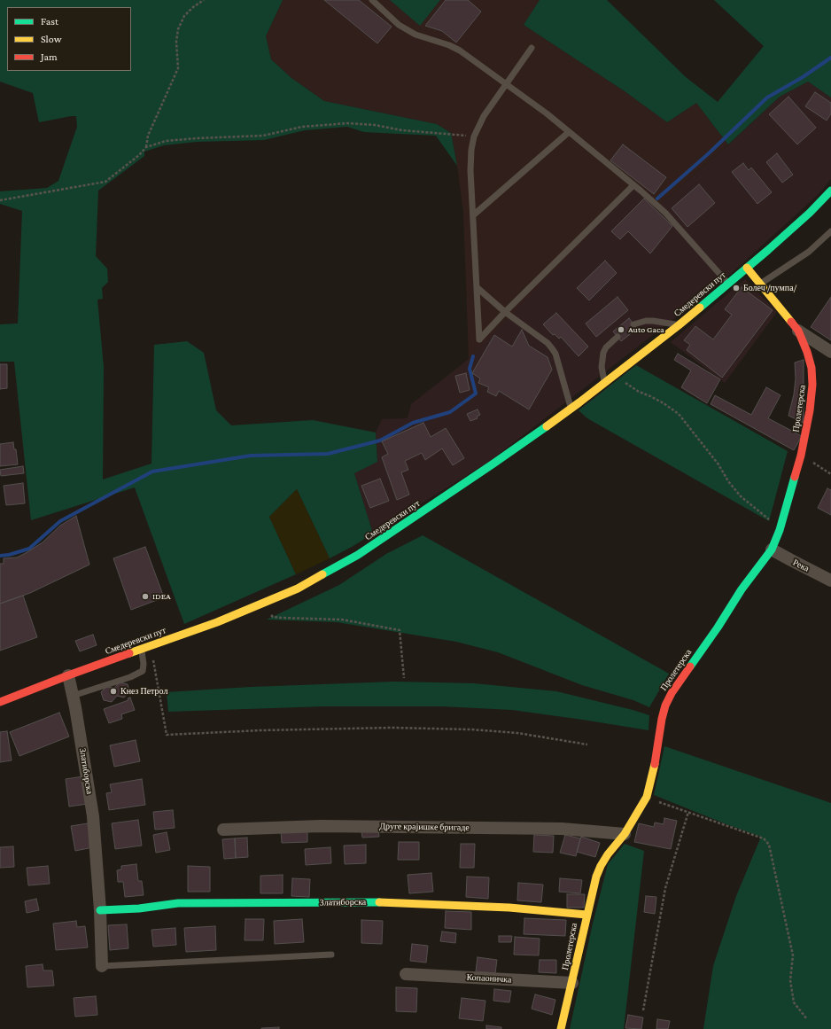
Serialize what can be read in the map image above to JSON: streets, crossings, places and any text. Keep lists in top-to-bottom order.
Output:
{
  "streets": {
    "street": [
      "Смедеревски пут",
      "Пролетерска",
      "Река",
      "Златиборска",
      "Друге крајишке бригаде",
      "Копаоничка"
    ]
  },
  "crossings": [
    ["Смедеревски пут", "Златиборска"],
    ["Пролетерска", "Река"],
    ["Пролетерска", "Златиборска"],
    ["Пролетерска", "Друге крајишке бригаде"],
    ["Пролетерска", "Копаоничка"]
  ],
  "places": [
    "Болеч /пумпа/",
    "Auto Gaca",
    "IDEA",
    "Кнез Петрол"
  ],
  "legend": ["Fast", "Slow", "Jam"]
}
